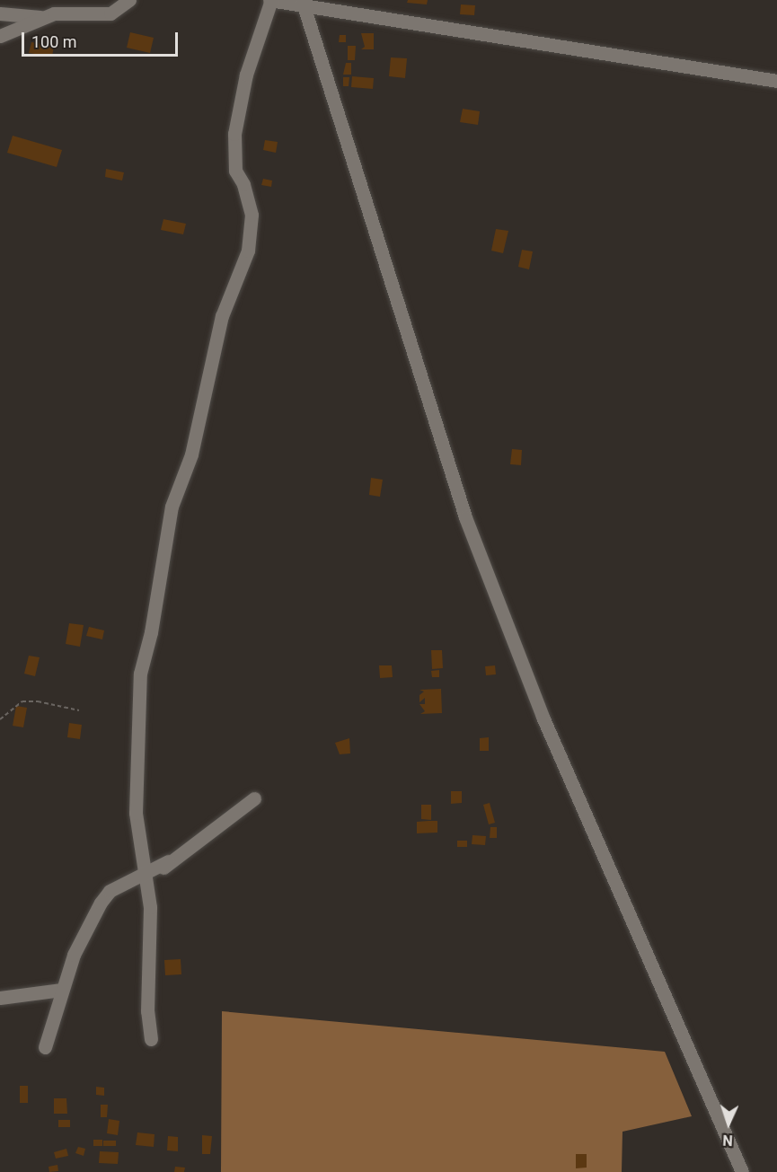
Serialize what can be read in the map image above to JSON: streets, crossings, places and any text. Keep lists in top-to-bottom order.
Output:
{
  "scale_bar": "100 m",
  "north": "bottom"
}
